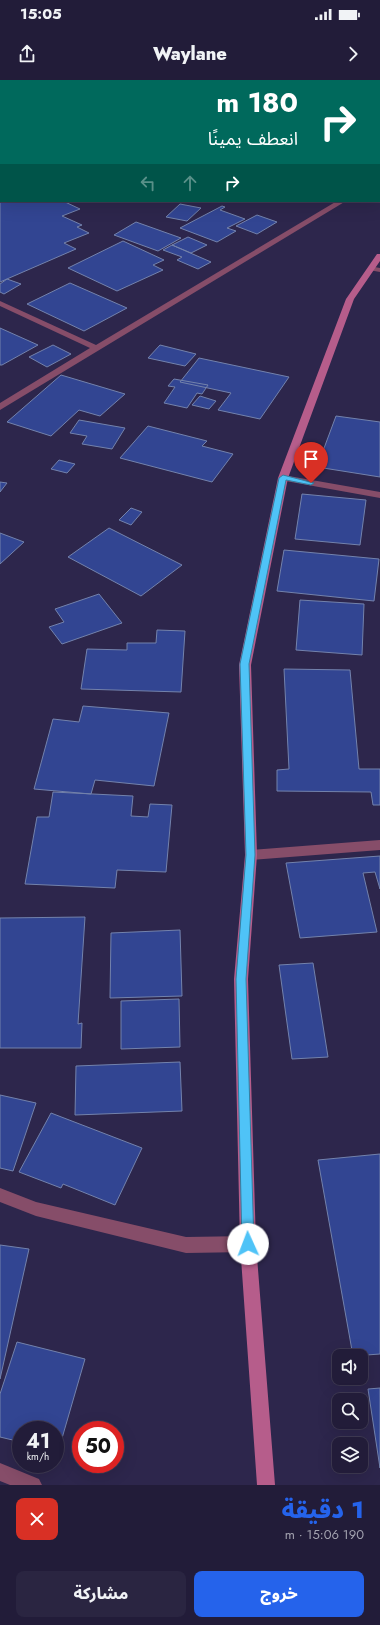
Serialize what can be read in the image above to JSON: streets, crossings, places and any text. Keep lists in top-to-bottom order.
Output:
{
  "page": {
    "status": "15:05",
    "header": "Waylane",
    "turn": ["180 m", "انعطف يمينًا"],
    "speed": "41 km/h",
    "limit": "50",
    "heading": ["1 دقيقة", "190 m · 15:06"],
    "buttons": ["خروج", "مشاركة"]
  }
}
